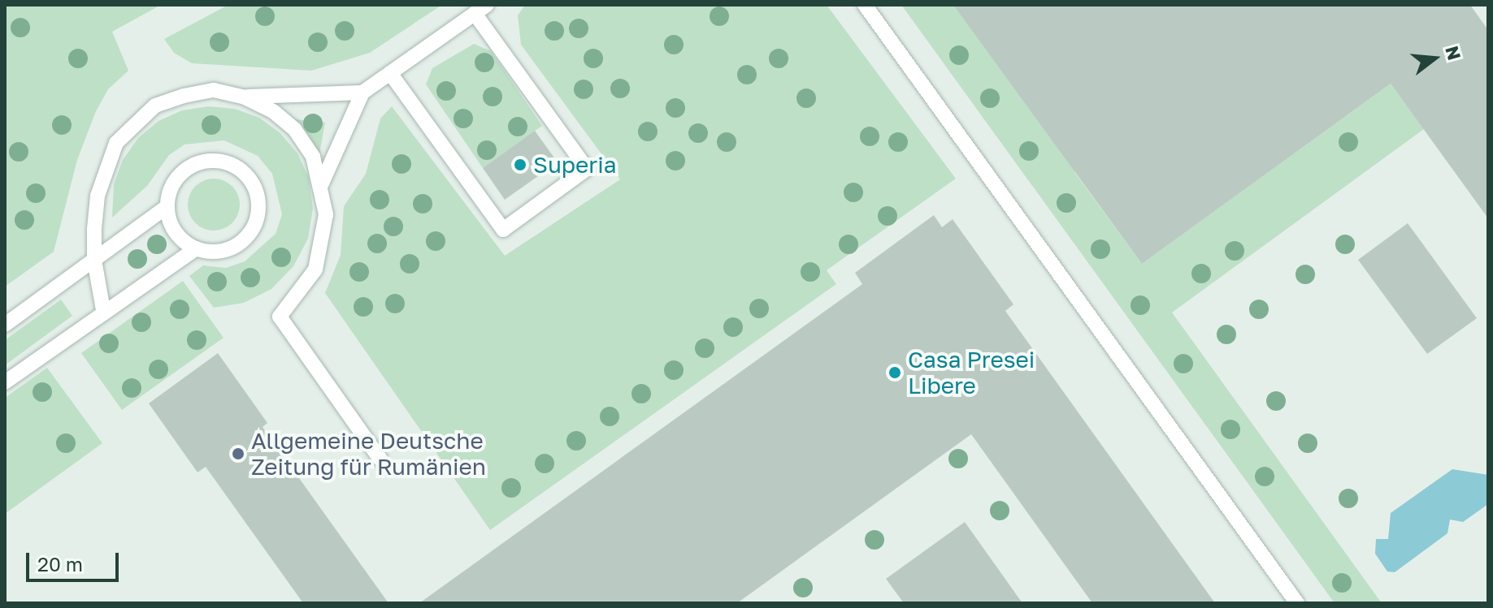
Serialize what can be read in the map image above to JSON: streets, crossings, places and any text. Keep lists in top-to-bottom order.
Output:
{
  "places": ["Superia", "Casa Presei Libere", "Allgemeine Deutsche Zeitung für Rumänien"],
  "scale_bar": "20 m",
  "north": "right"
}
